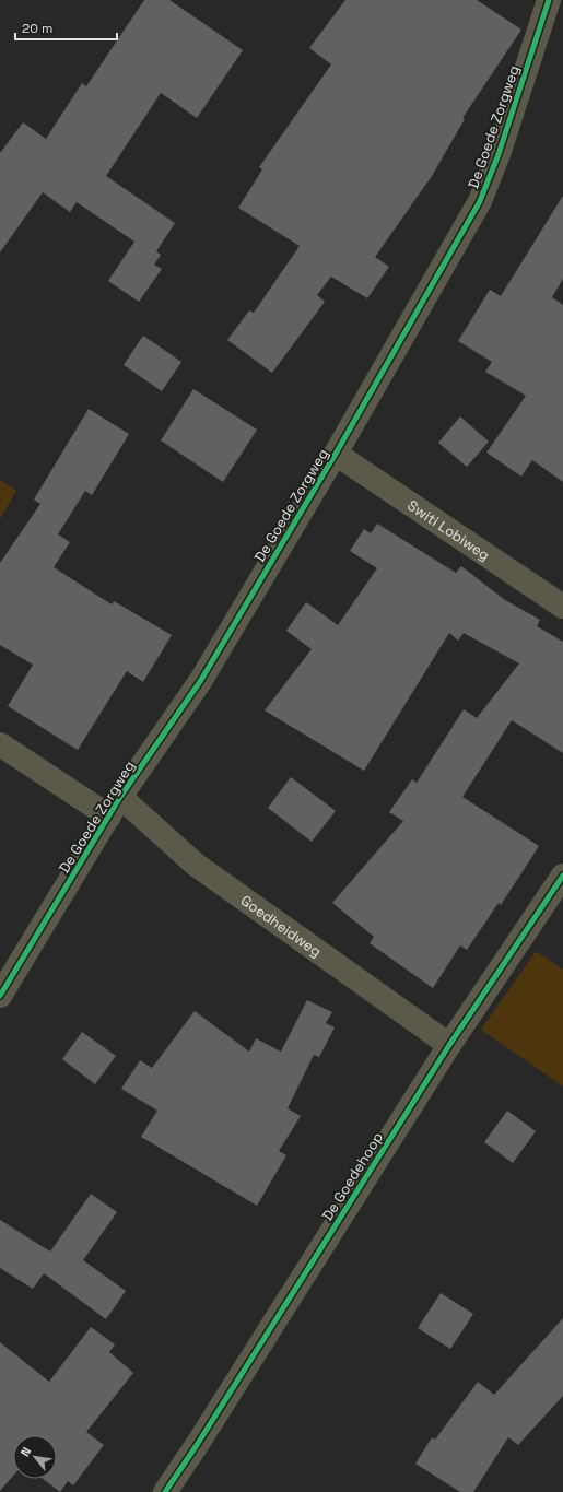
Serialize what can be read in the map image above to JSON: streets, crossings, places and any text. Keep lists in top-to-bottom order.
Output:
{
  "streets": {
    "street": [
      "De Goede Zorgweg",
      "Switi Lobiweg",
      "Goedheidweg",
      "De Goedehoop"
    ]
  },
  "crossings": [
    ["De Goede Zorgweg", "Switi Lobiweg"],
    ["De Goede Zorgweg", "Goedheidweg"],
    ["Goedheidweg", "De Goedehoop"]
  ],
  "scale_bar": "20 m",
  "north": "top left"
}
